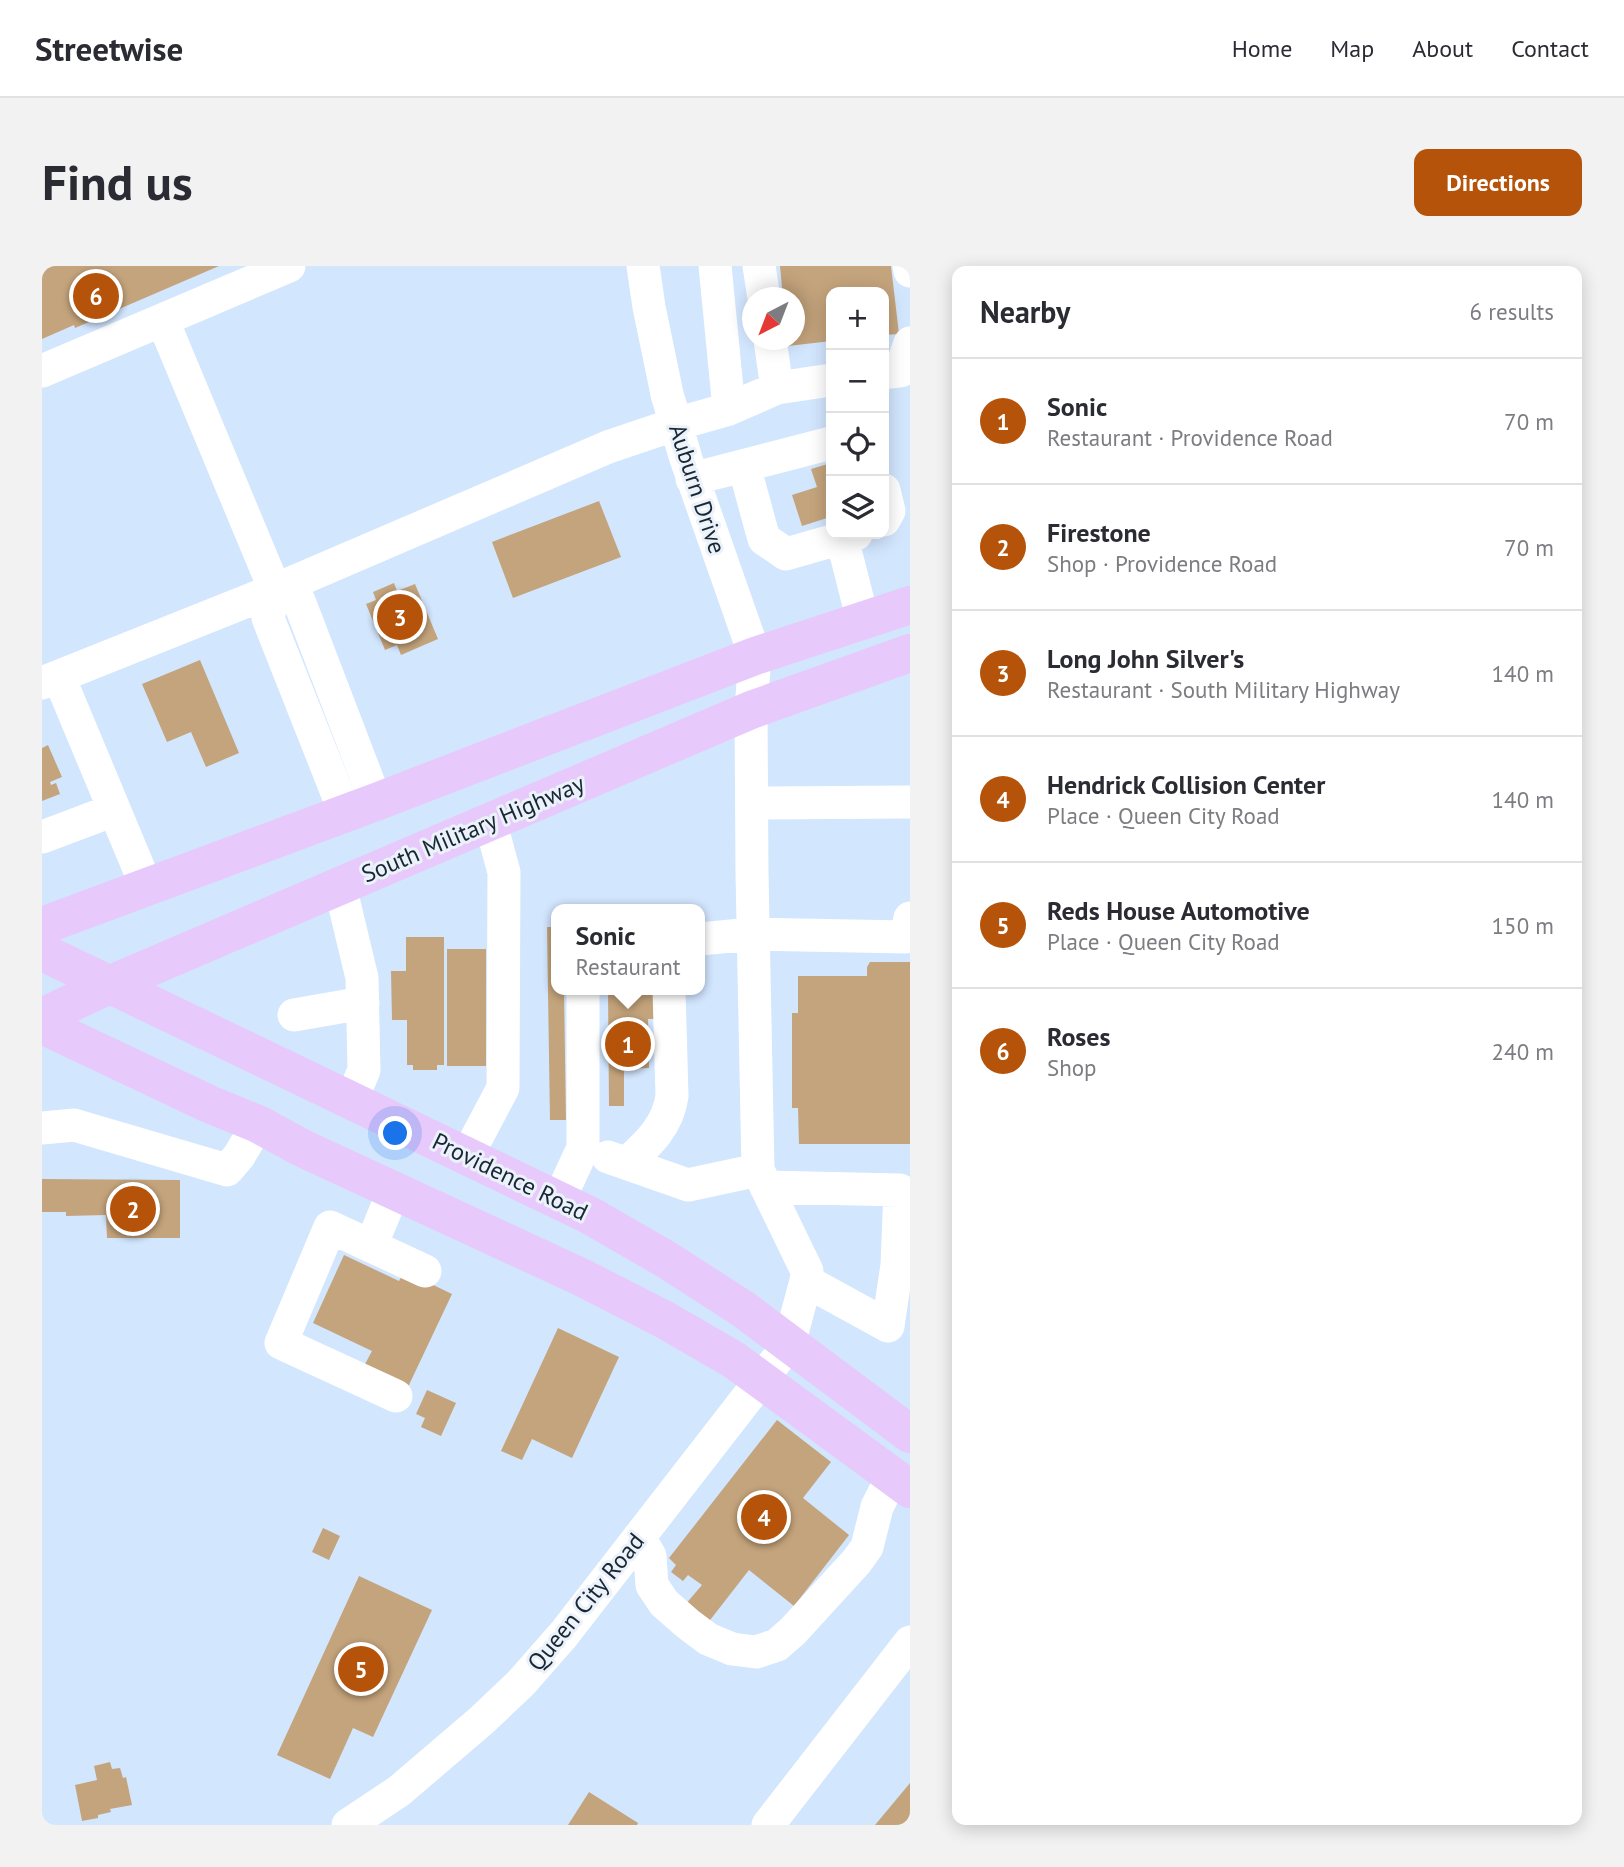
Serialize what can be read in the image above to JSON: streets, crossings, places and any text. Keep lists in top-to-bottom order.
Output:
{
  "streets": {
    "main road": ["South Military Highway", "Providence Road"],
    "street": ["Auburn Drive", "Queen City Road"]
  },
  "crossings": [
    ["Auburn Drive", "South Military Highway"],
    ["South Military Highway", "Providence Road"],
    ["Providence Road", "Queen City Road"]
  ],
  "north": "bottom left",
  "page": {
    "header": "Streetwise",
    "nav": [
      "Home",
      "Map",
      "About",
      "Contact"
    ],
    "buttons": "Directions",
    "title": "Find us",
    "heading": ["Nearby", "6 results"],
    "pins": [
      "6",
      "3",
      "1",
      "2",
      "4",
      "5"
    ],
    "map_buttons": ["+", "−"],
    "list": [
      {
        "mark": "1",
        "name": "Sonic",
        "note": "Restaurant · Providence Road",
        "value": "70 m"
      },
      {
        "mark": "2",
        "name": "Firestone",
        "note": "Shop · Providence Road",
        "value": "70 m"
      },
      {
        "mark": "3",
        "name": "Long John Silver's",
        "note": "Restaurant · South Military Highway",
        "value": "140 m"
      },
      {
        "mark": "4",
        "name": "Hendrick Collision Center",
        "note": "Place · Queen City Road",
        "value": "140 m"
      },
      {
        "mark": "5",
        "name": "Reds House Automotive",
        "note": "Place · Queen City Road",
        "value": "150 m"
      },
      {
        "mark": "6",
        "name": "Roses",
        "note": "Shop",
        "value": "240 m"
      }
    ],
    "popup": ["Sonic", "Restaurant"]
  }
}
